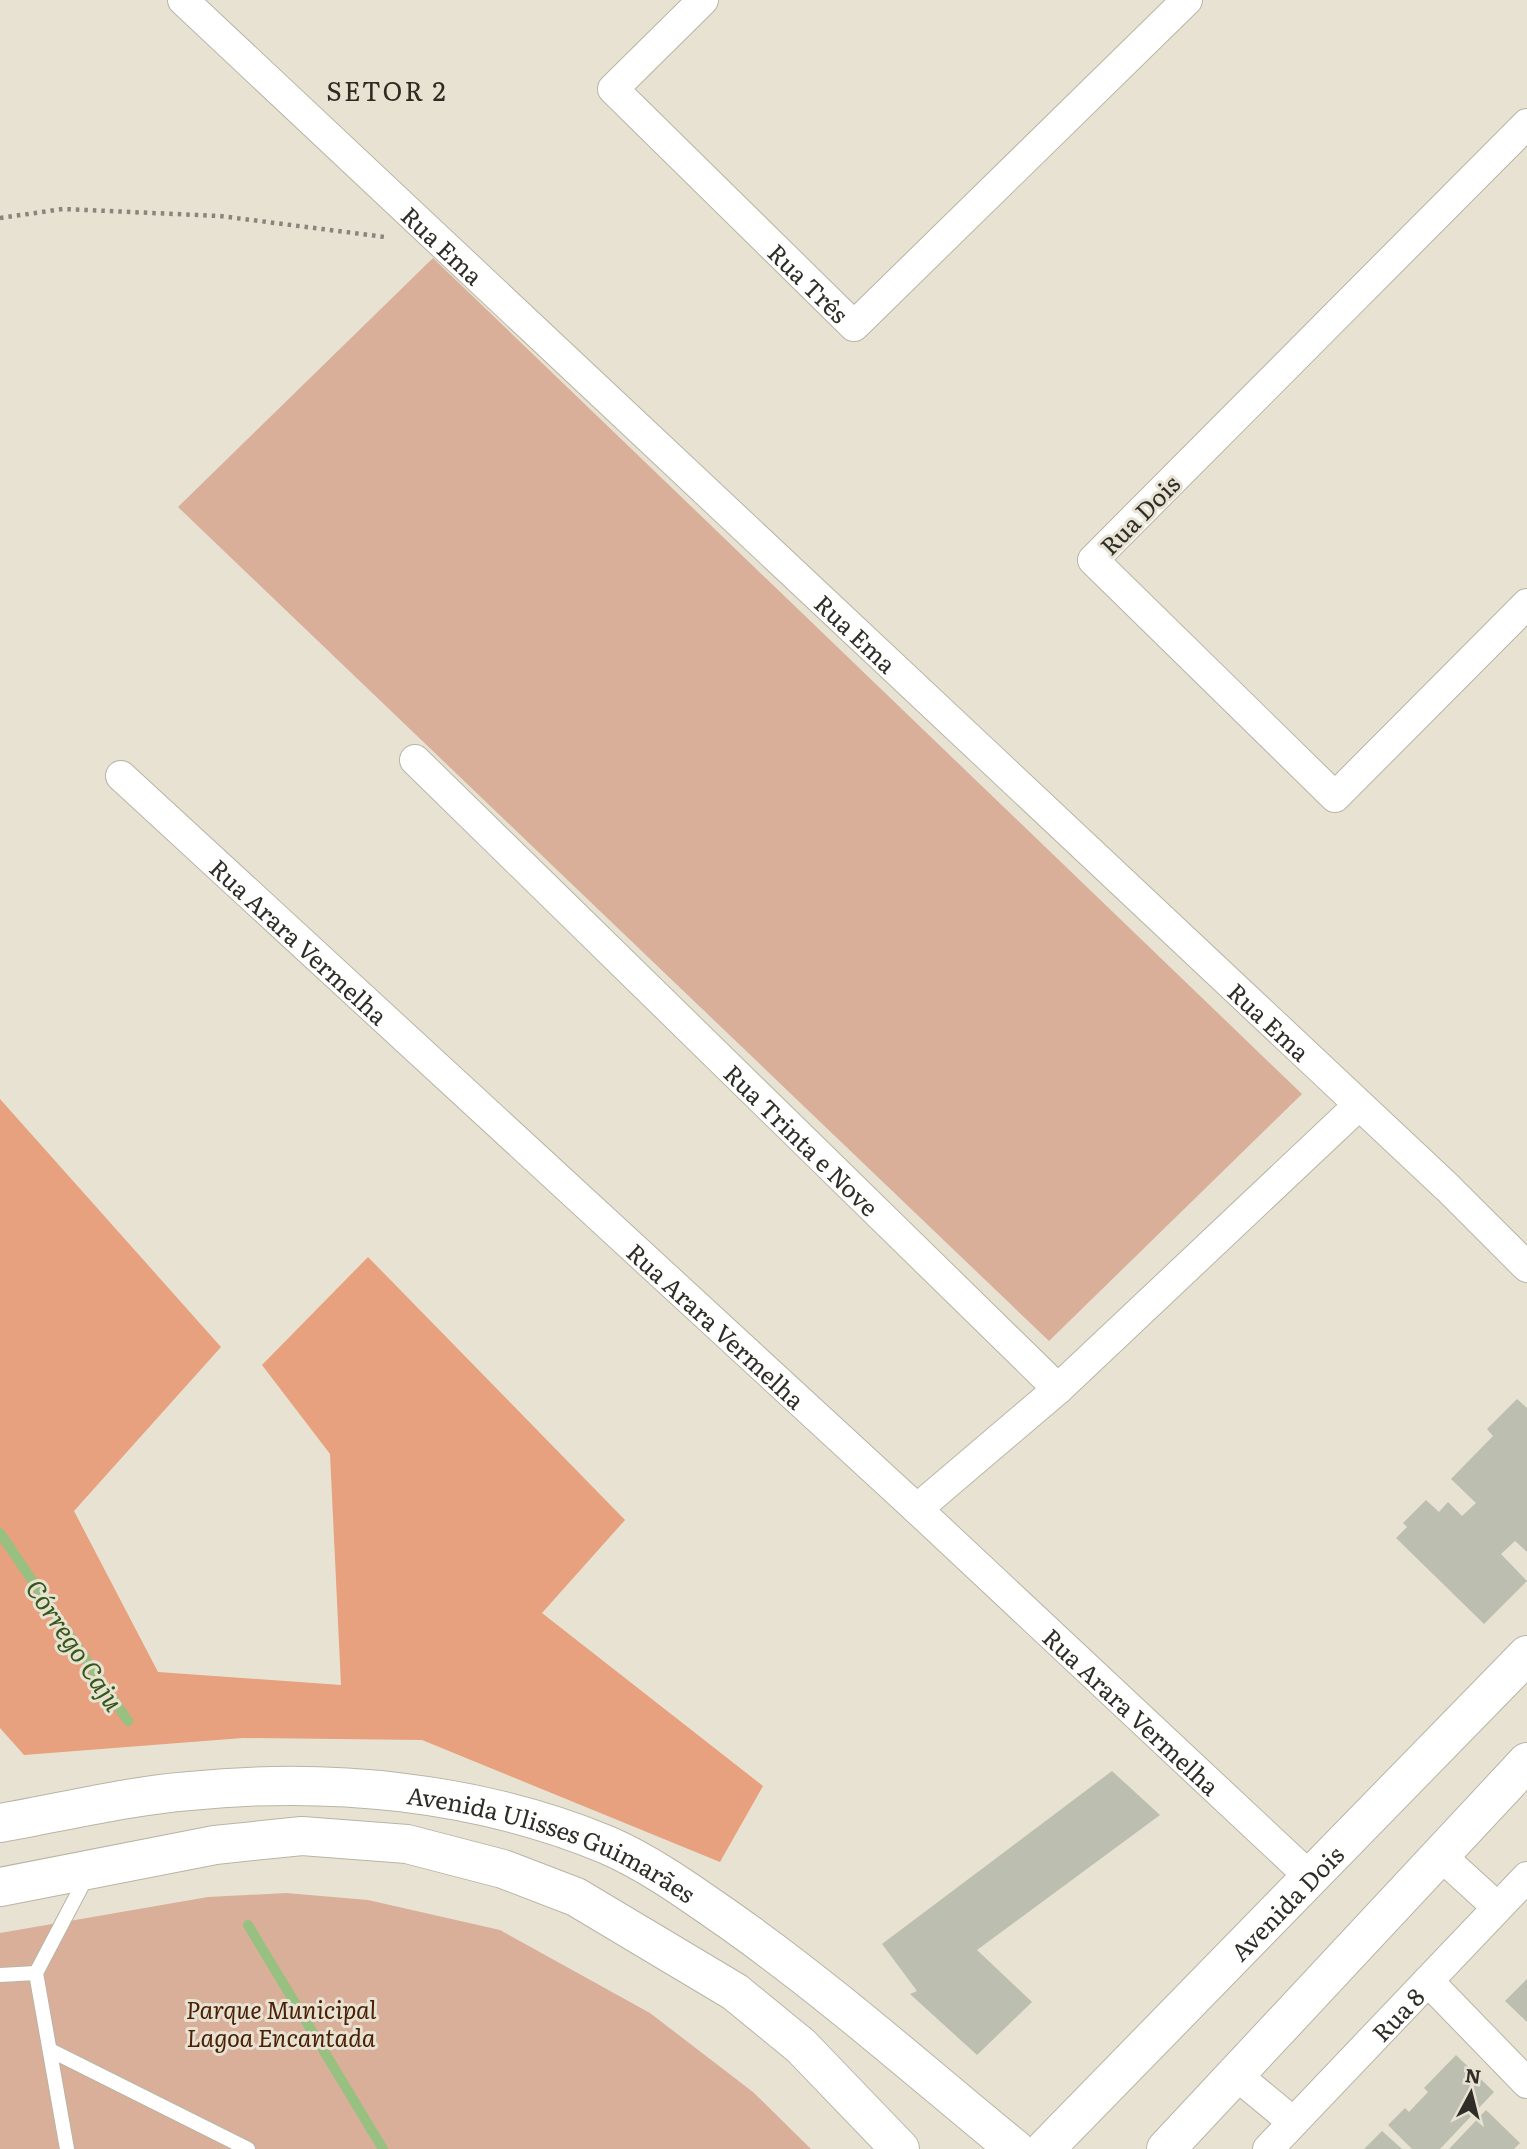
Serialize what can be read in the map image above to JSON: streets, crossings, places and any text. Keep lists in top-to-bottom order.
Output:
{
  "streets": {
    "main road": ["Avenida Ulisses Guimarães", "Avenida Dois"],
    "street": [
      "Rua Ema",
      "Rua Três",
      "Rua Dois",
      "Rua Arara Vermelha",
      "Rua Trinta e Nove",
      "Rua 8"
    ]
  },
  "crossings": [
    ["Rua Arara Vermelha", "Avenida Dois"]
  ],
  "districts": ["SETOR 2"],
  "water": ["Córrego Caju"],
  "parks": ["Parque Municipal Lagoa Encantada"],
  "north": "top"
}
